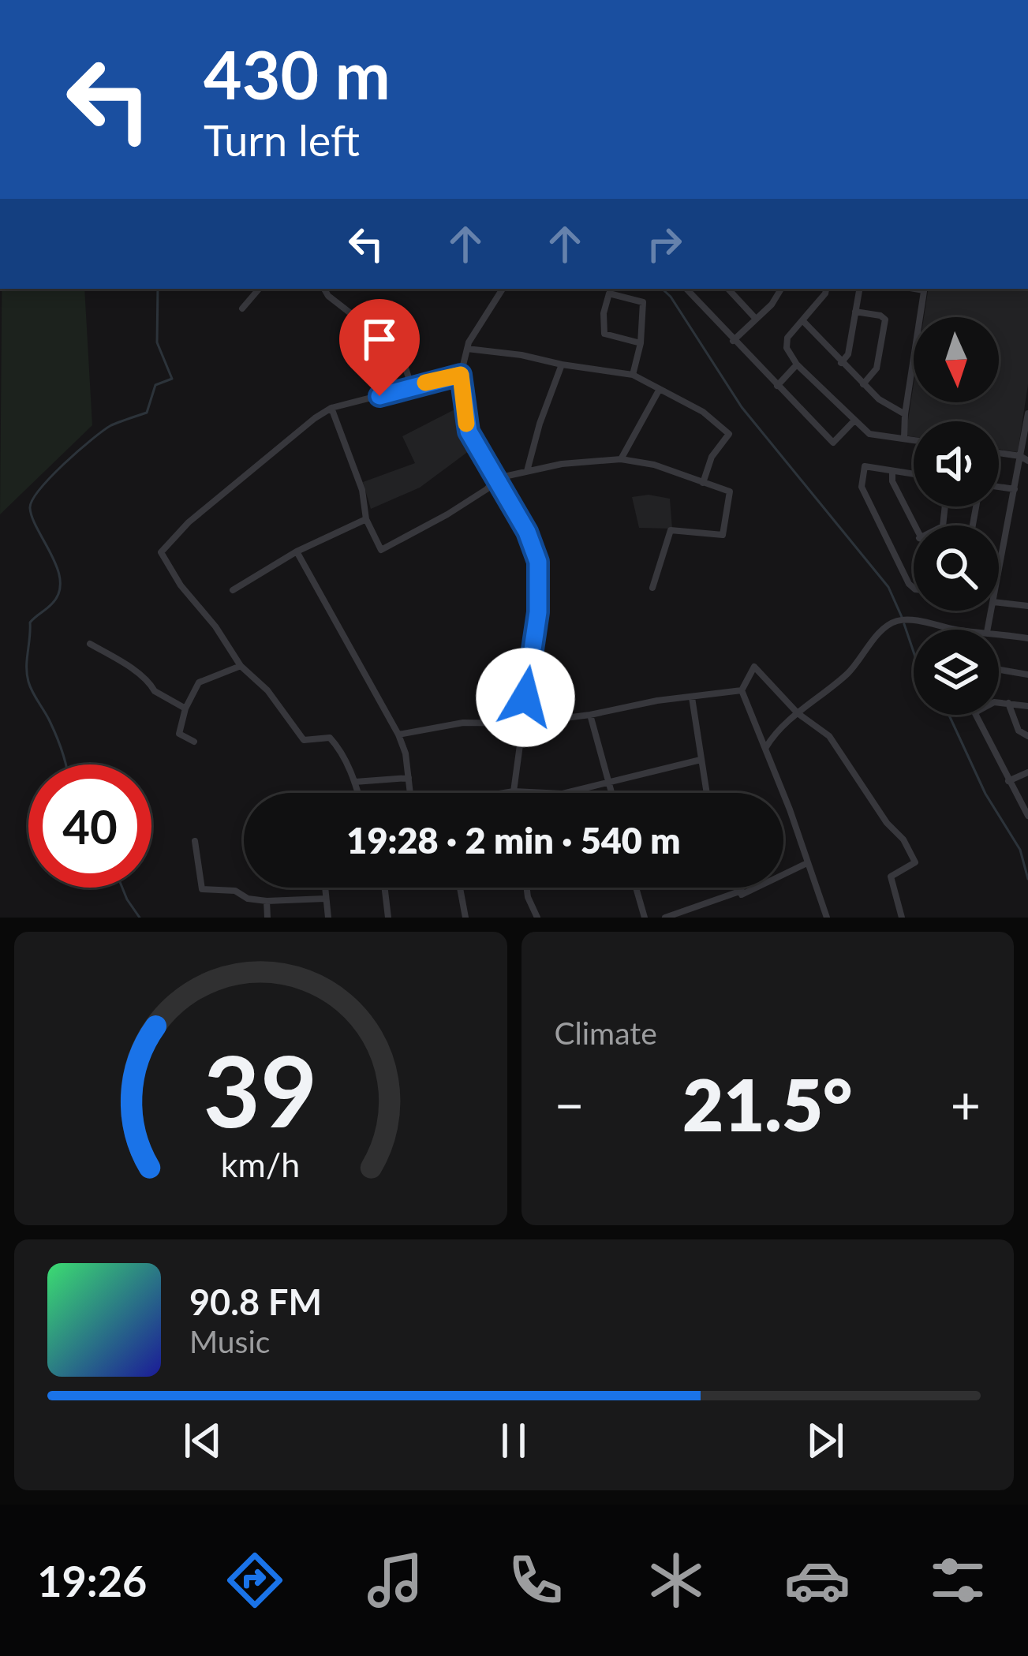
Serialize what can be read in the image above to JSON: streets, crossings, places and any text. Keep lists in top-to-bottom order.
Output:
{
  "north": "bottom",
  "page": {
    "turn": ["430 m", "Turn left"],
    "limit": "40",
    "trip": "19:28 · 2 min · 540 m",
    "tile": "Climate",
    "heat": ["−", "21.5°", "+"],
    "song": ["90.8 FM", "Music"],
    "tabs": "19:26",
    "gauge": ["39", "km/h"]
  }
}
